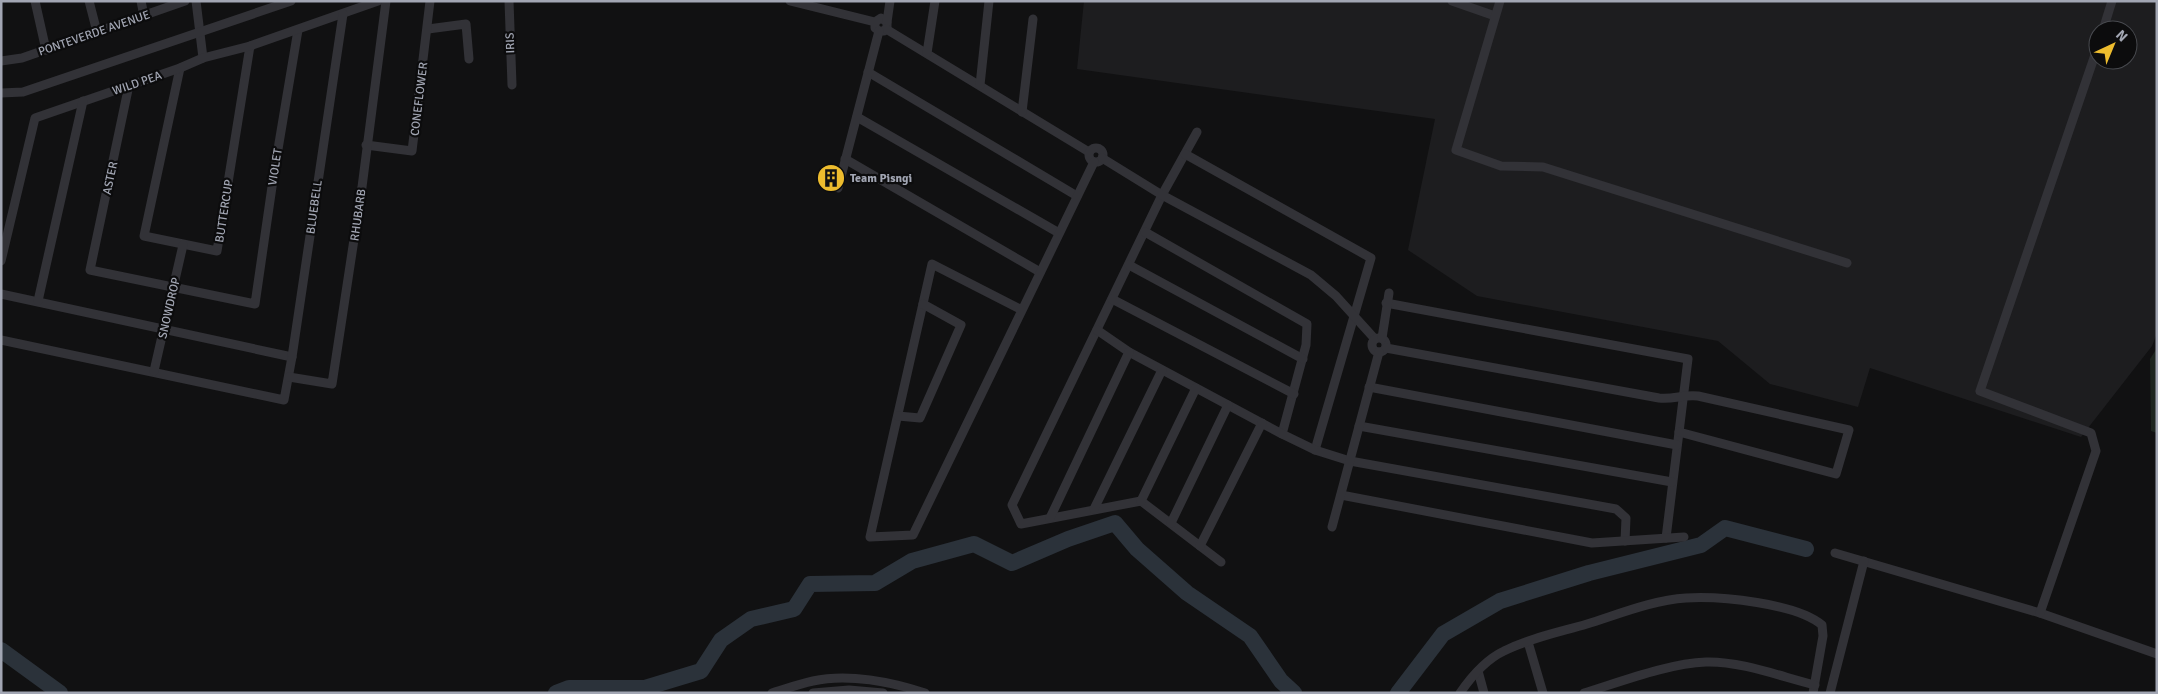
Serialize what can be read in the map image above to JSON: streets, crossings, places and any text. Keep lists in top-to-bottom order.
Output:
{
  "streets": {
    "street": [
      "PONTEVERDE AVENUE",
      "IRIS",
      "WILD PEA",
      "CONEFLOWER",
      "VIOLET",
      "ASTER",
      "BLUEBELL",
      "BUTTERCUP",
      "RHUBARB",
      "SNOWDROP"
    ]
  },
  "crossings": [
    ["WILD PEA", "VIOLET"],
    ["WILD PEA", "ASTER"],
    ["WILD PEA", "BLUEBELL"],
    ["WILD PEA", "BUTTERCUP"],
    ["CONEFLOWER", "RHUBARB"],
    ["VIOLET", "ASTER"],
    ["VIOLET", "SNOWDROP"],
    ["ASTER", "SNOWDROP"],
    ["BLUEBELL", "RHUBARB"],
    ["BLUEBELL", "SNOWDROP"],
    ["BUTTERCUP", "SNOWDROP"]
  ],
  "places": {
    "building": ["Team Pisngi"]
  },
  "north": "top right"
}
